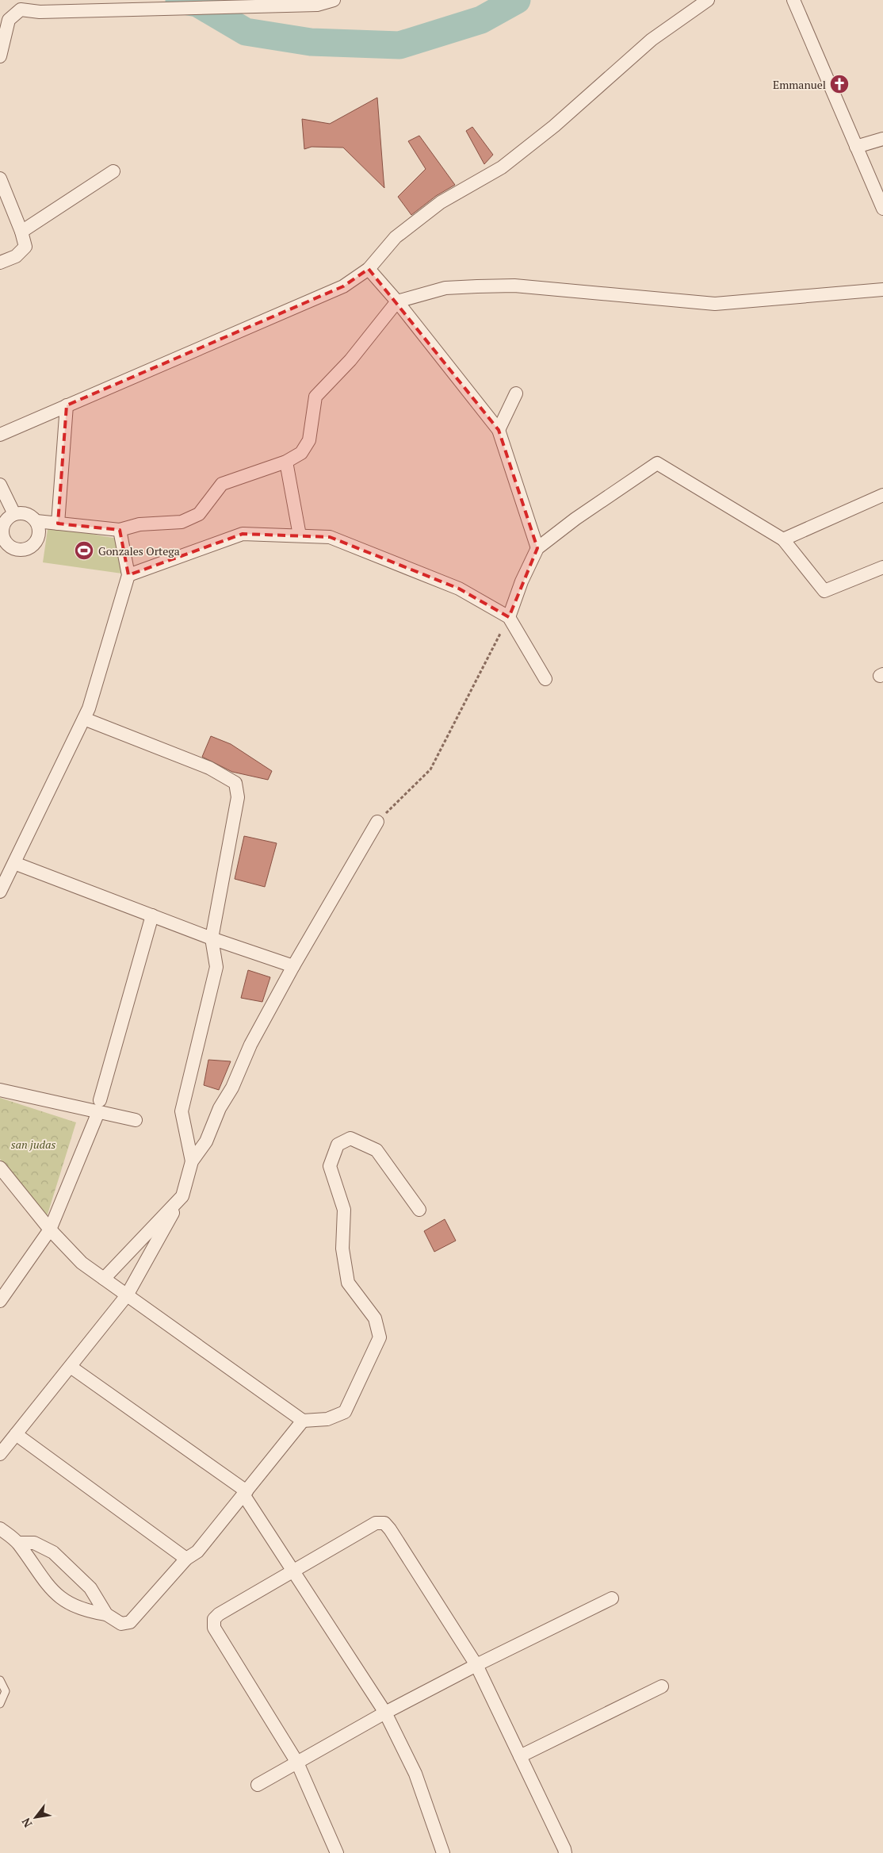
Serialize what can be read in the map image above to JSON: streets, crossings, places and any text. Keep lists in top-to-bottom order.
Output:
{
  "parks": ["san judas"],
  "places": {
    "church": ["Emmanuel"],
    "sports": ["Gonzales Ortega"]
  },
  "north": "bottom left"
}
